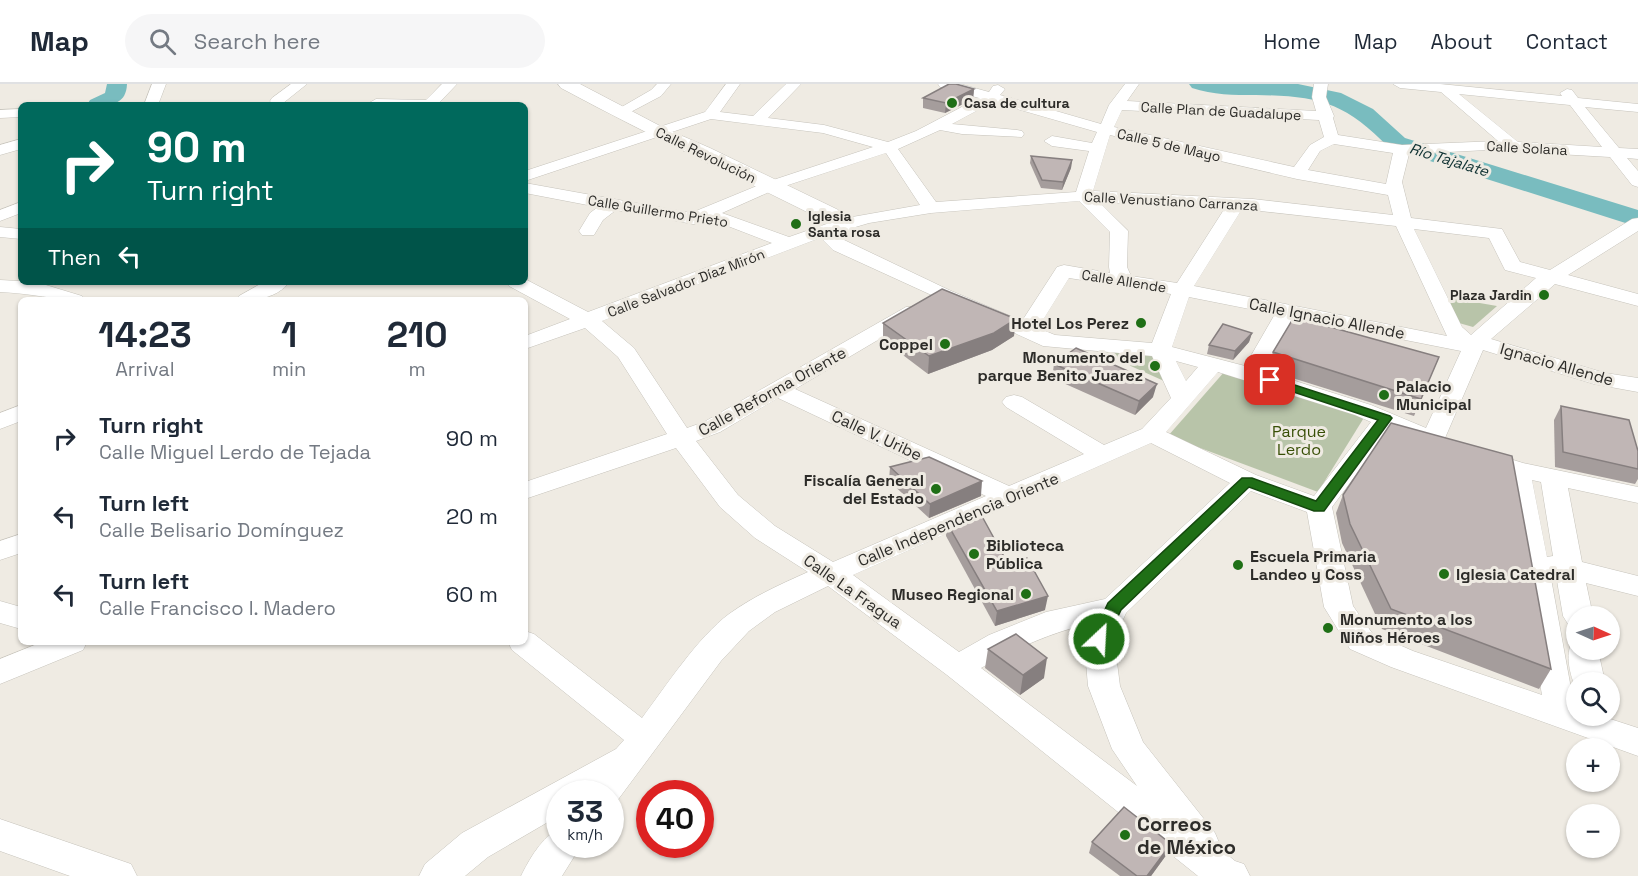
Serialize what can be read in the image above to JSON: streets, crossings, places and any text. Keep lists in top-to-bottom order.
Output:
{
  "streets": {
    "main road": ["Calle Revolución"],
    "street": [
      "Calle Plan de Guadalupe",
      "Calle 5 de Mayo",
      "Calle Solana",
      "Calle Venustiano Carranza",
      "Calle Guillermo Prieto",
      "Calle Allende",
      "Calle Salvador Díaz Mirón",
      "Calle Ignacio Allende",
      "Ignacio Allende",
      "Calle Reforma Oriente",
      "Calle V. Uribe",
      "Calle Independencia Oriente",
      "Calle La Fragua"
    ]
  },
  "crossings": [
    ["Calle Revolución", "Calle Venustiano Carranza"],
    ["Calle Revolución", "Calle Salvador Díaz Mirón"],
    ["Calle Venustiano Carranza", "Calle Salvador Díaz Mirón"],
    ["Calle Guillermo Prieto", "Calle Salvador Díaz Mirón"],
    ["Calle Allende", "Calle Ignacio Allende"],
    ["Calle Salvador Díaz Mirón", "Calle La Fragua"],
    ["Calle Ignacio Allende", "Ignacio Allende"],
    ["Calle Reforma Oriente", "Calle V. Uribe"],
    ["Calle Reforma Oriente", "Calle La Fragua"],
    ["Calle V. Uribe", "Calle Independencia Oriente"],
    ["Calle Independencia Oriente", "Calle La Fragua"]
  ],
  "water": ["Río Tajalate"],
  "parks": ["Parque Lerdo"],
  "places": [
    "Casa de cultura",
    "Iglesia Santa rosa",
    "Plaza Jardin",
    "Hotel Los Perez",
    "Coppel",
    "Monumento del parque Benito Juarez",
    "Palacio Municipal",
    "Fiscalía General del Estado",
    "Biblioteca Pública",
    "Escuela Primaria Landeo y Coss",
    "Iglesia Catedral",
    "Museo Regional",
    "Monumento a los Niños Héroes",
    "Correos de México"
  ],
  "north": "right",
  "page": {
    "header": "Map",
    "search": "Search here",
    "nav": [
      "Home",
      "Map",
      "About",
      "Contact"
    ],
    "turn": ["90 m", "Turn right"],
    "then": "Then",
    "eta": [
      "14:23",
      "Arrival",
      "1",
      "min",
      "210",
      "m"
    ],
    "list": [
      {
        "name": "Turn right",
        "note": "Calle Miguel Lerdo de Tejada",
        "value": "90 m"
      },
      {
        "name": "Turn left",
        "note": "Calle Belisario Domínguez",
        "value": "20 m"
      },
      {
        "name": "Turn left",
        "note": "Calle Francisco I. Madero",
        "value": "60 m"
      }
    ],
    "map_buttons": ["+", "−"],
    "speed": "33 km/h",
    "limit": "40"
  }
}
